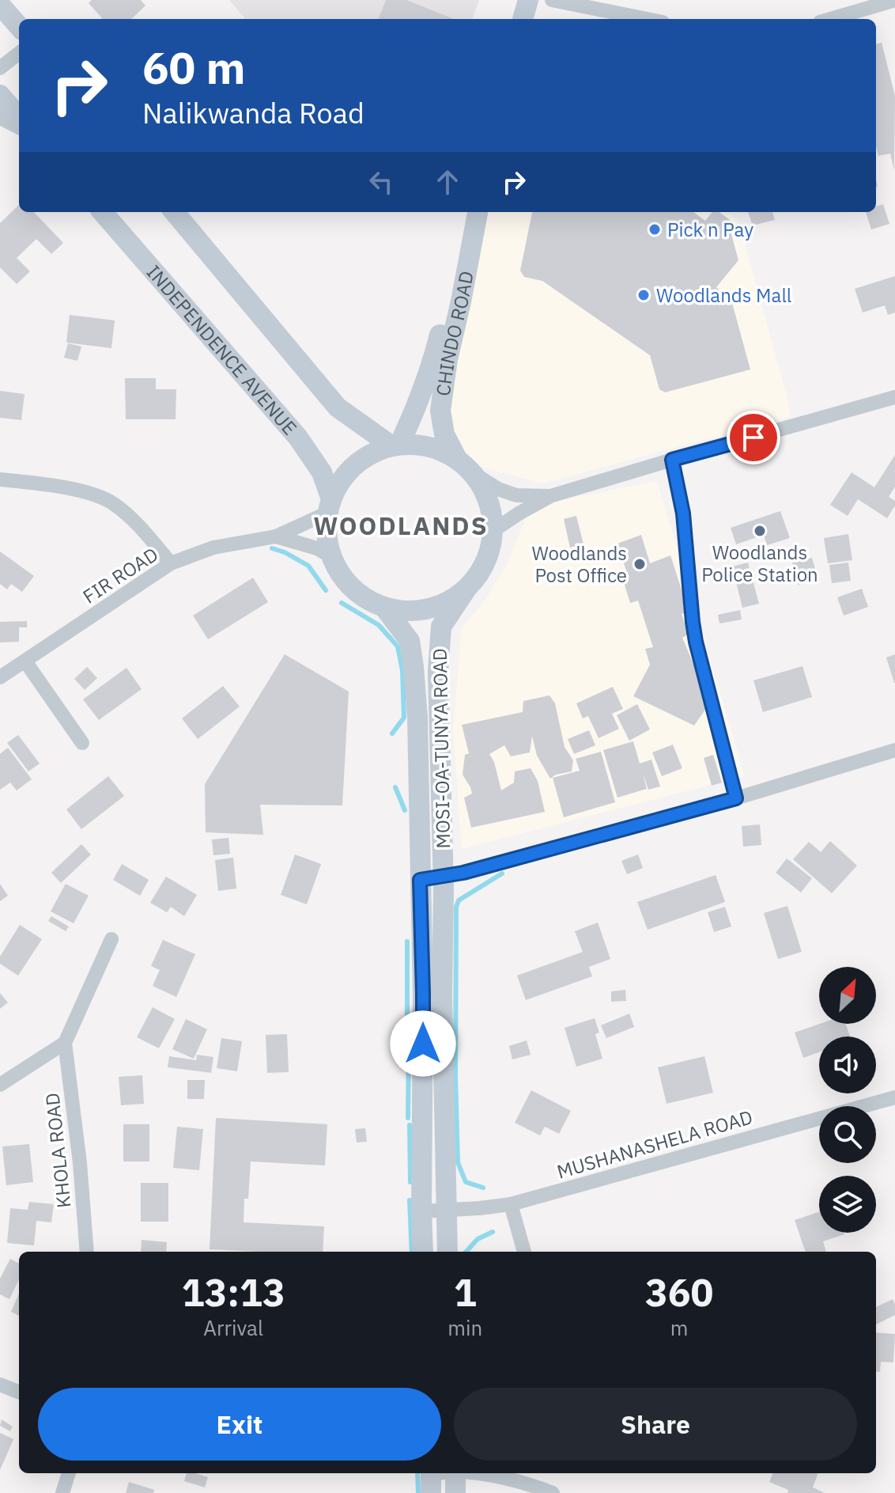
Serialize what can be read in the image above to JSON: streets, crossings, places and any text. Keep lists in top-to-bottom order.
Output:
{
  "streets": {
    "main road": ["CHINDO ROAD", "INDEPENDENCE AVENUE", "MOSI-OA-TUNYA ROAD"],
    "street": ["FIR ROAD", "MUSHANASHELA ROAD", "KHOLA ROAD"]
  },
  "crossings": [
    ["CHINDO ROAD", "INDEPENDENCE AVENUE"],
    ["CHINDO ROAD", "FIR ROAD"],
    ["CHINDO ROAD", "MOSI-OA-TUNYA ROAD"],
    ["INDEPENDENCE AVENUE", "FIR ROAD"],
    ["INDEPENDENCE AVENUE", "MOSI-OA-TUNYA ROAD"],
    ["FIR ROAD", "MOSI-OA-TUNYA ROAD"],
    ["MOSI-OA-TUNYA ROAD", "MUSHANASHELA ROAD"]
  ],
  "districts": ["WOODLANDS"],
  "places": [
    "Pick n Pay",
    "Woodlands Mall",
    "Woodlands Police Station",
    "Woodlands Post Office"
  ],
  "north": "top right",
  "page": {
    "turn": ["60 m", "Nalikwanda Road"],
    "eta": [
      "13:13",
      "Arrival",
      "1",
      "min",
      "360",
      "m"
    ],
    "buttons": ["Exit", "Share"]
  }
}
